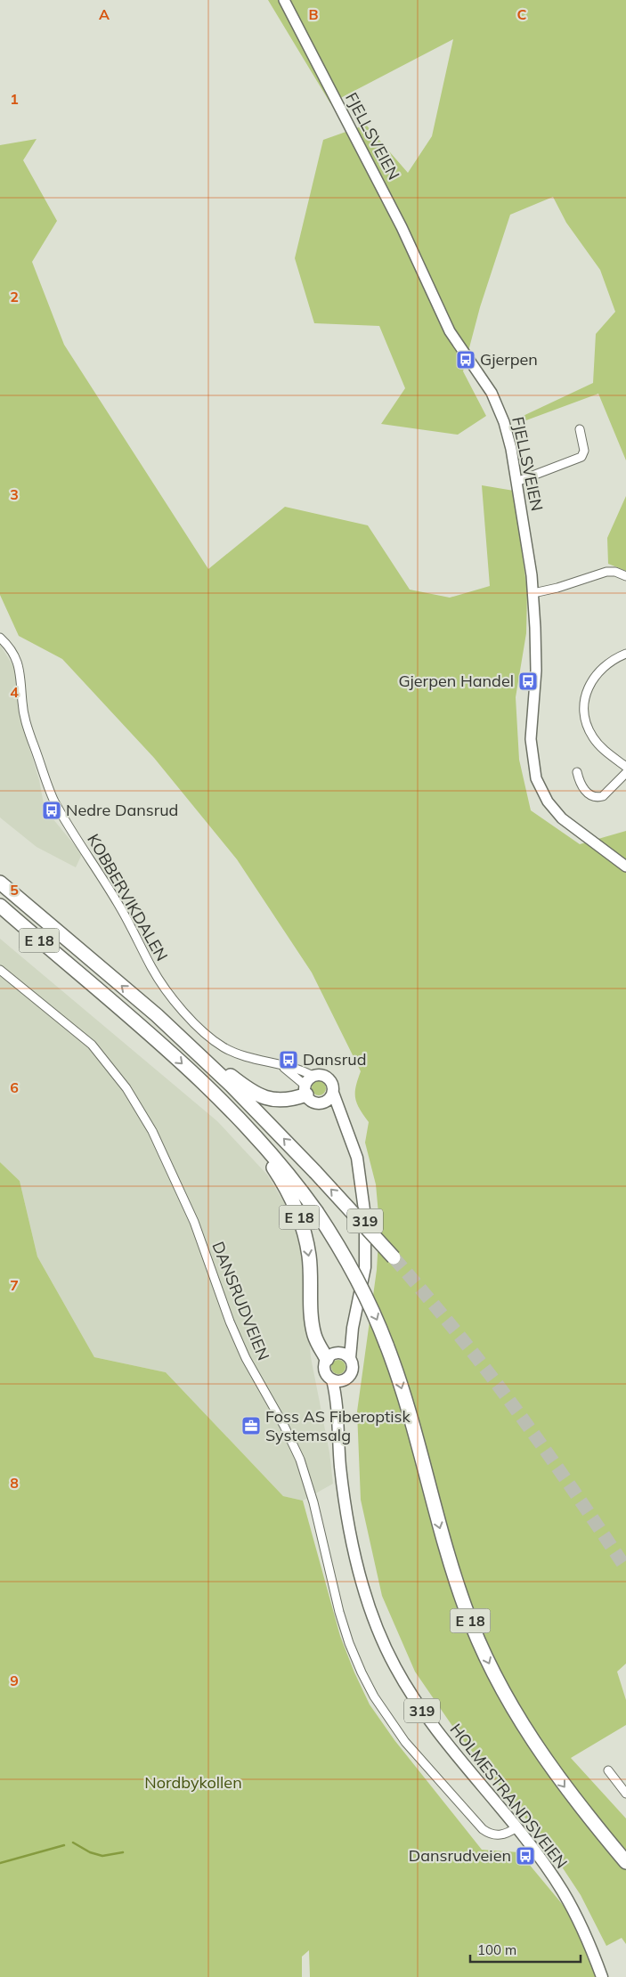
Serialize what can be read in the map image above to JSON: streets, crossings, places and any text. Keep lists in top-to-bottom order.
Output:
{
  "streets": {
    "highway": ["E 18"],
    "main road": ["FJELLSVEIEN", "319", "HOLMESTRANDSVEIEN"],
    "street": ["KOBBERVIKDALEN", "DANSRUDVEIEN"]
  },
  "crossings": [
    ["KOBBERVIKDALEN", "E 18"],
    ["KOBBERVIKDALEN", "319"],
    ["E 18", "319"],
    ["319", "HOLMESTRANDSVEIEN"],
    ["DANSRUDVEIEN", "HOLMESTRANDSVEIEN"]
  ],
  "parks": ["Nordbykollen"],
  "places": {
    "bus stop": [
      "Gjerpen",
      "Gjerpen Handel",
      "Nedre Dansrud",
      "Dansrud",
      "Dansrudveien"
    ],
    "office": ["Foss AS Fiberoptisk Systemsalg"]
  },
  "scale_bar": "100 m",
  "grid": {
    "columns": ["A", "B", "C"],
    "rows": [
      "1",
      "2",
      "3",
      "4",
      "5",
      "6",
      "7",
      "8",
      "9"
    ]
  }
}
